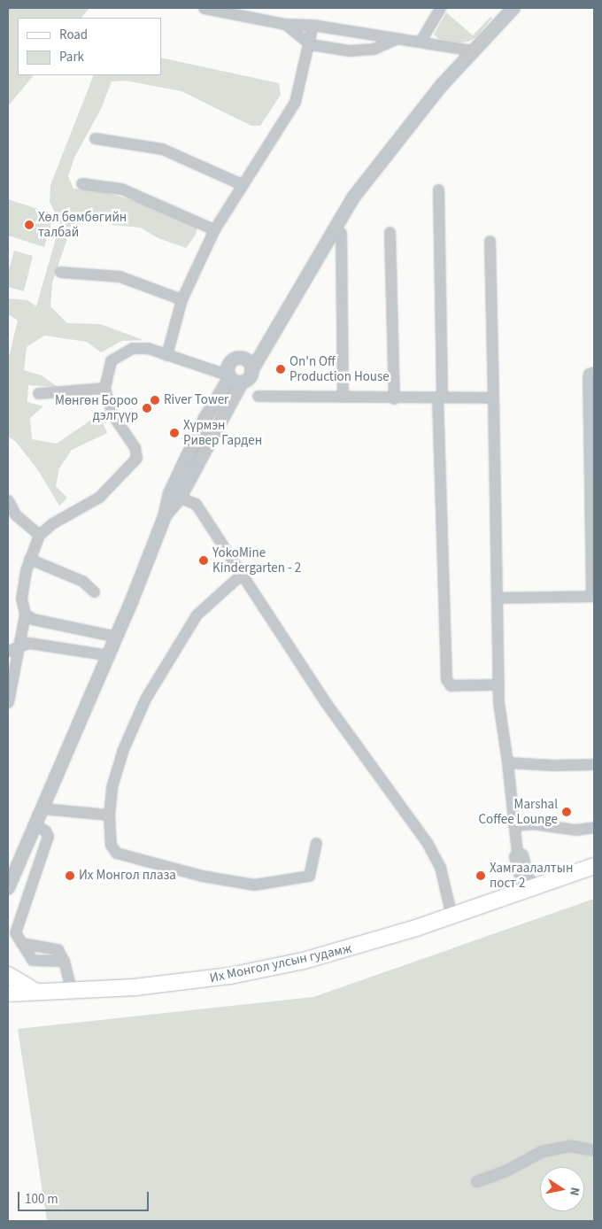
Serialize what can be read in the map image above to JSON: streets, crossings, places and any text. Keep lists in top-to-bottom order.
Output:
{
  "streets": {
    "main road": ["Их Монгол улсын гудамж"]
  },
  "places": [
    "Хөл бөмбөгийн талбай",
    "On'n Off Production House",
    "River Tower",
    "Мөнгөн Бороо дэлгүүр",
    "Хүрмэн Ривер Гарден",
    "YokoMine Kindergarten - 2",
    "Marshal Coffee Lounge",
    "Их Монгол плаза",
    "Хамгаалалтын пост 2"
  ],
  "legend": ["Road", "Park"],
  "scale_bar": "100 m",
  "north": "right"
}
